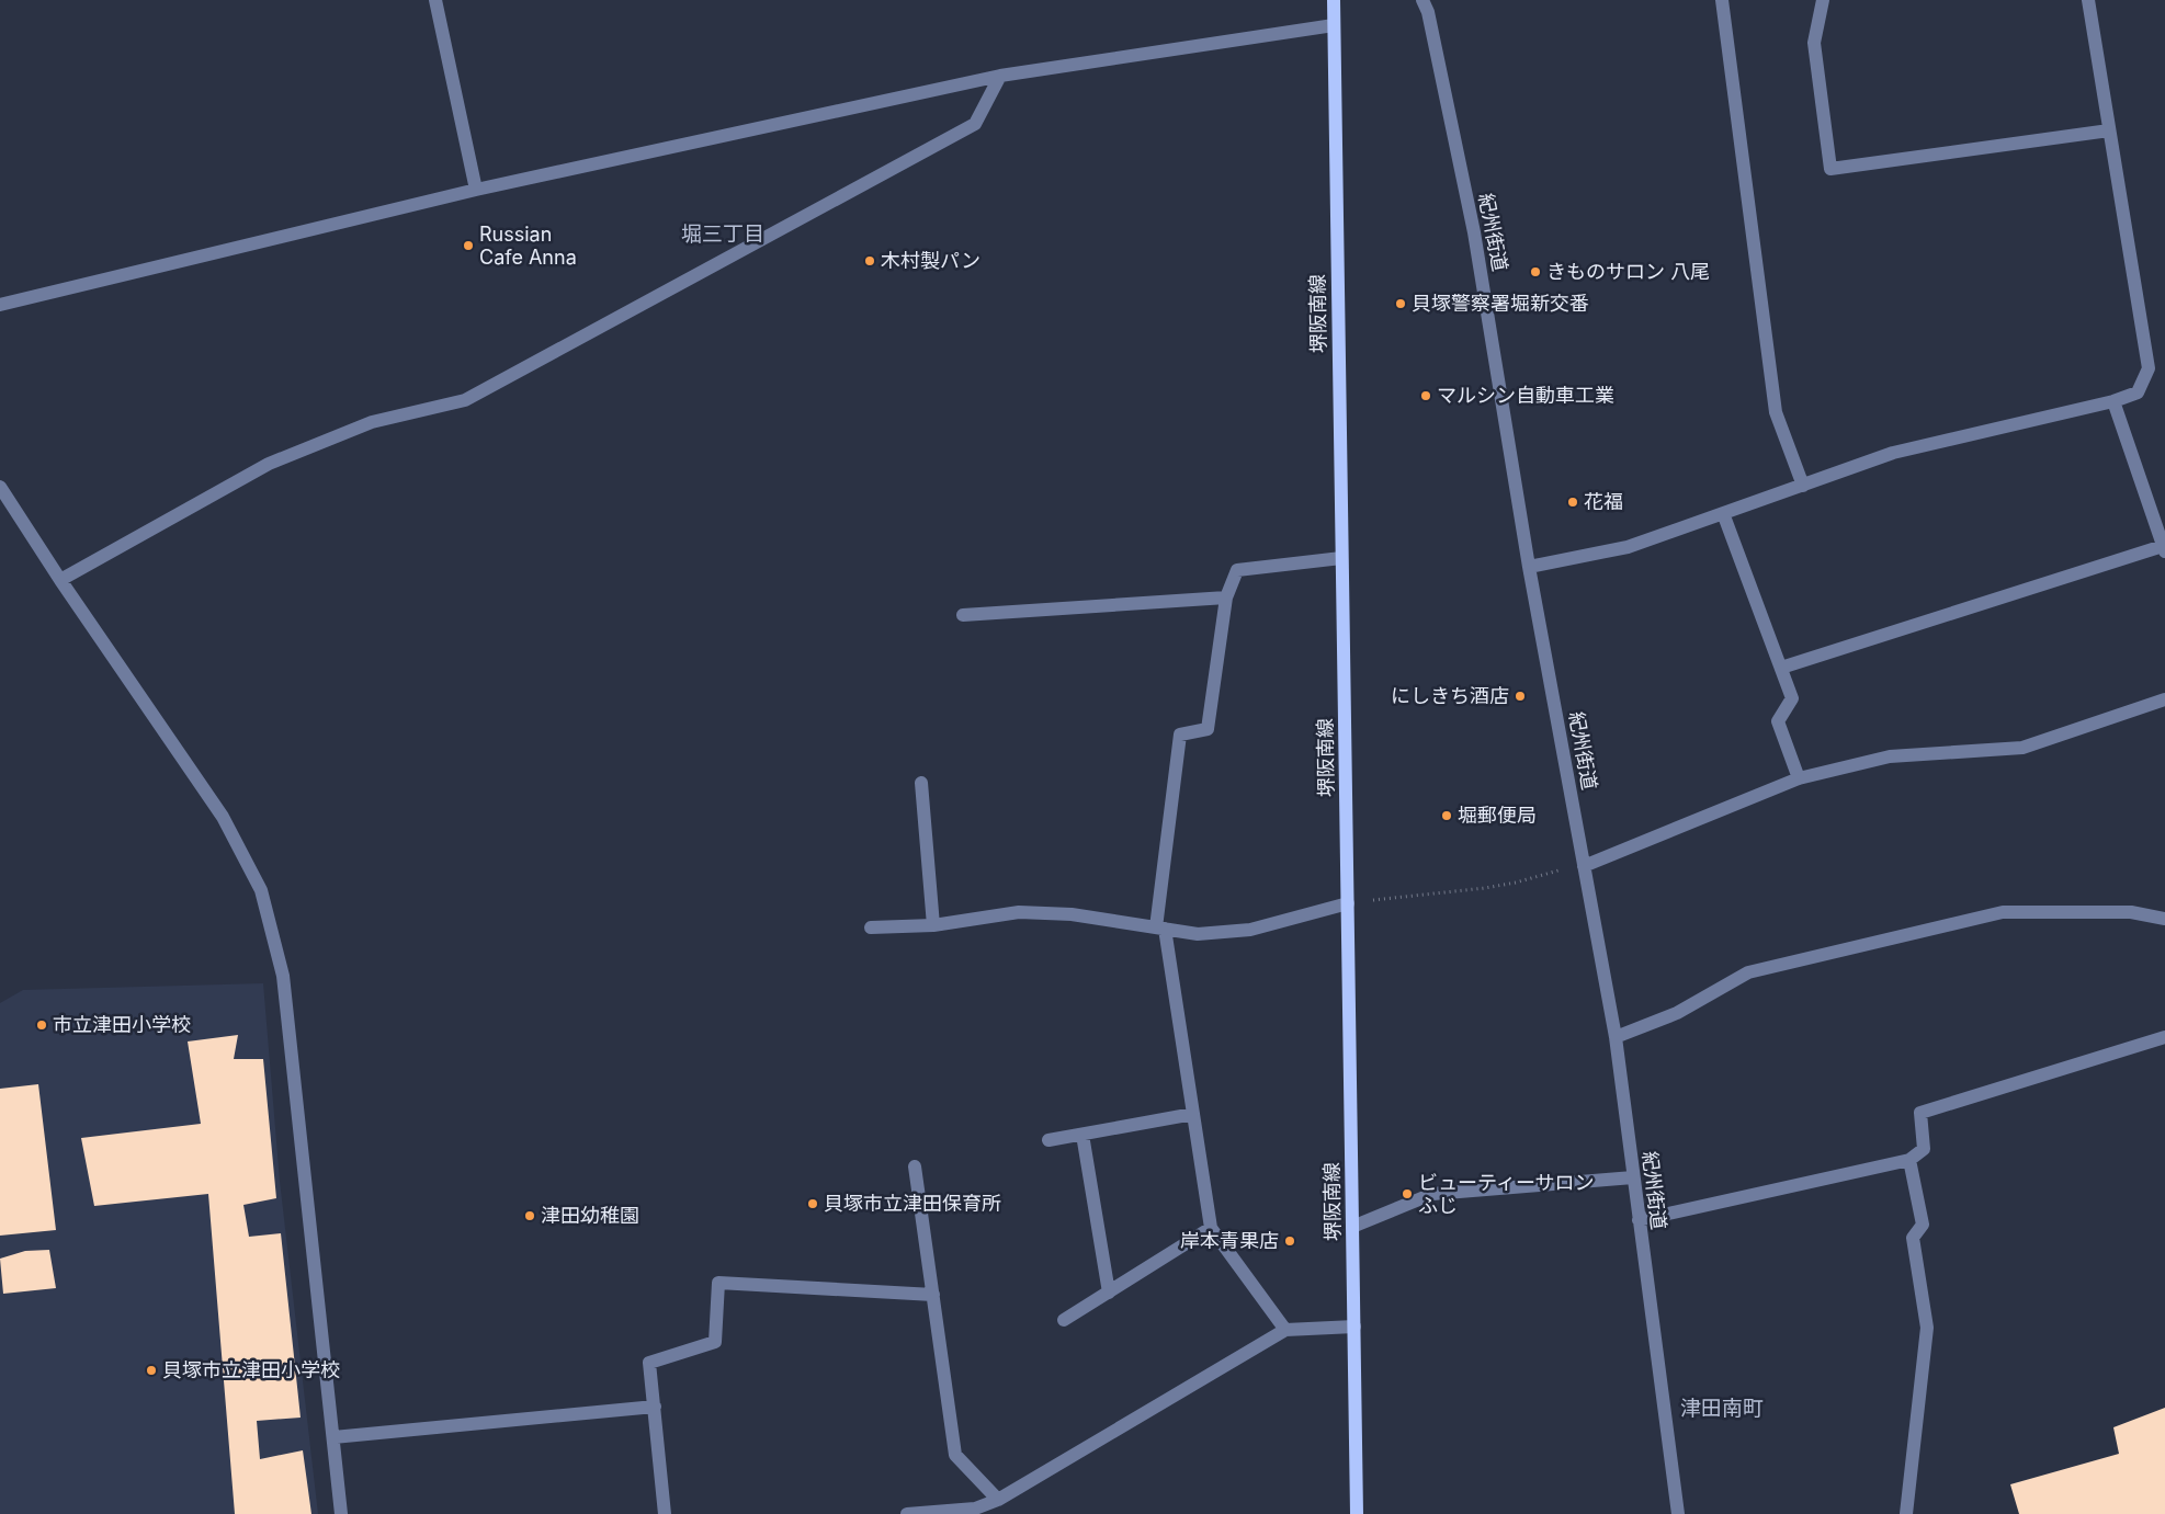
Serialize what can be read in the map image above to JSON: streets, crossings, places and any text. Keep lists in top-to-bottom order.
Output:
{
  "streets": {
    "main road": ["堺阪南線"],
    "street": ["紀州街道"]
  },
  "districts": ["堀三丁目", "津田南町"],
  "places": [
    "Russian Cafe Anna",
    "木村製パン",
    "きものサロン 八尾",
    "貝塚警察署堀新交番",
    "マルシン自動車工業",
    "花福",
    "にしきち酒店",
    "堀郵便局",
    "市立津田小学校",
    "ビューティーサロン ふじ",
    "貝塚市立津田保育所",
    "津田幼稚園",
    "岸本青果店",
    "貝塚市立津田小学校"
  ]
}
